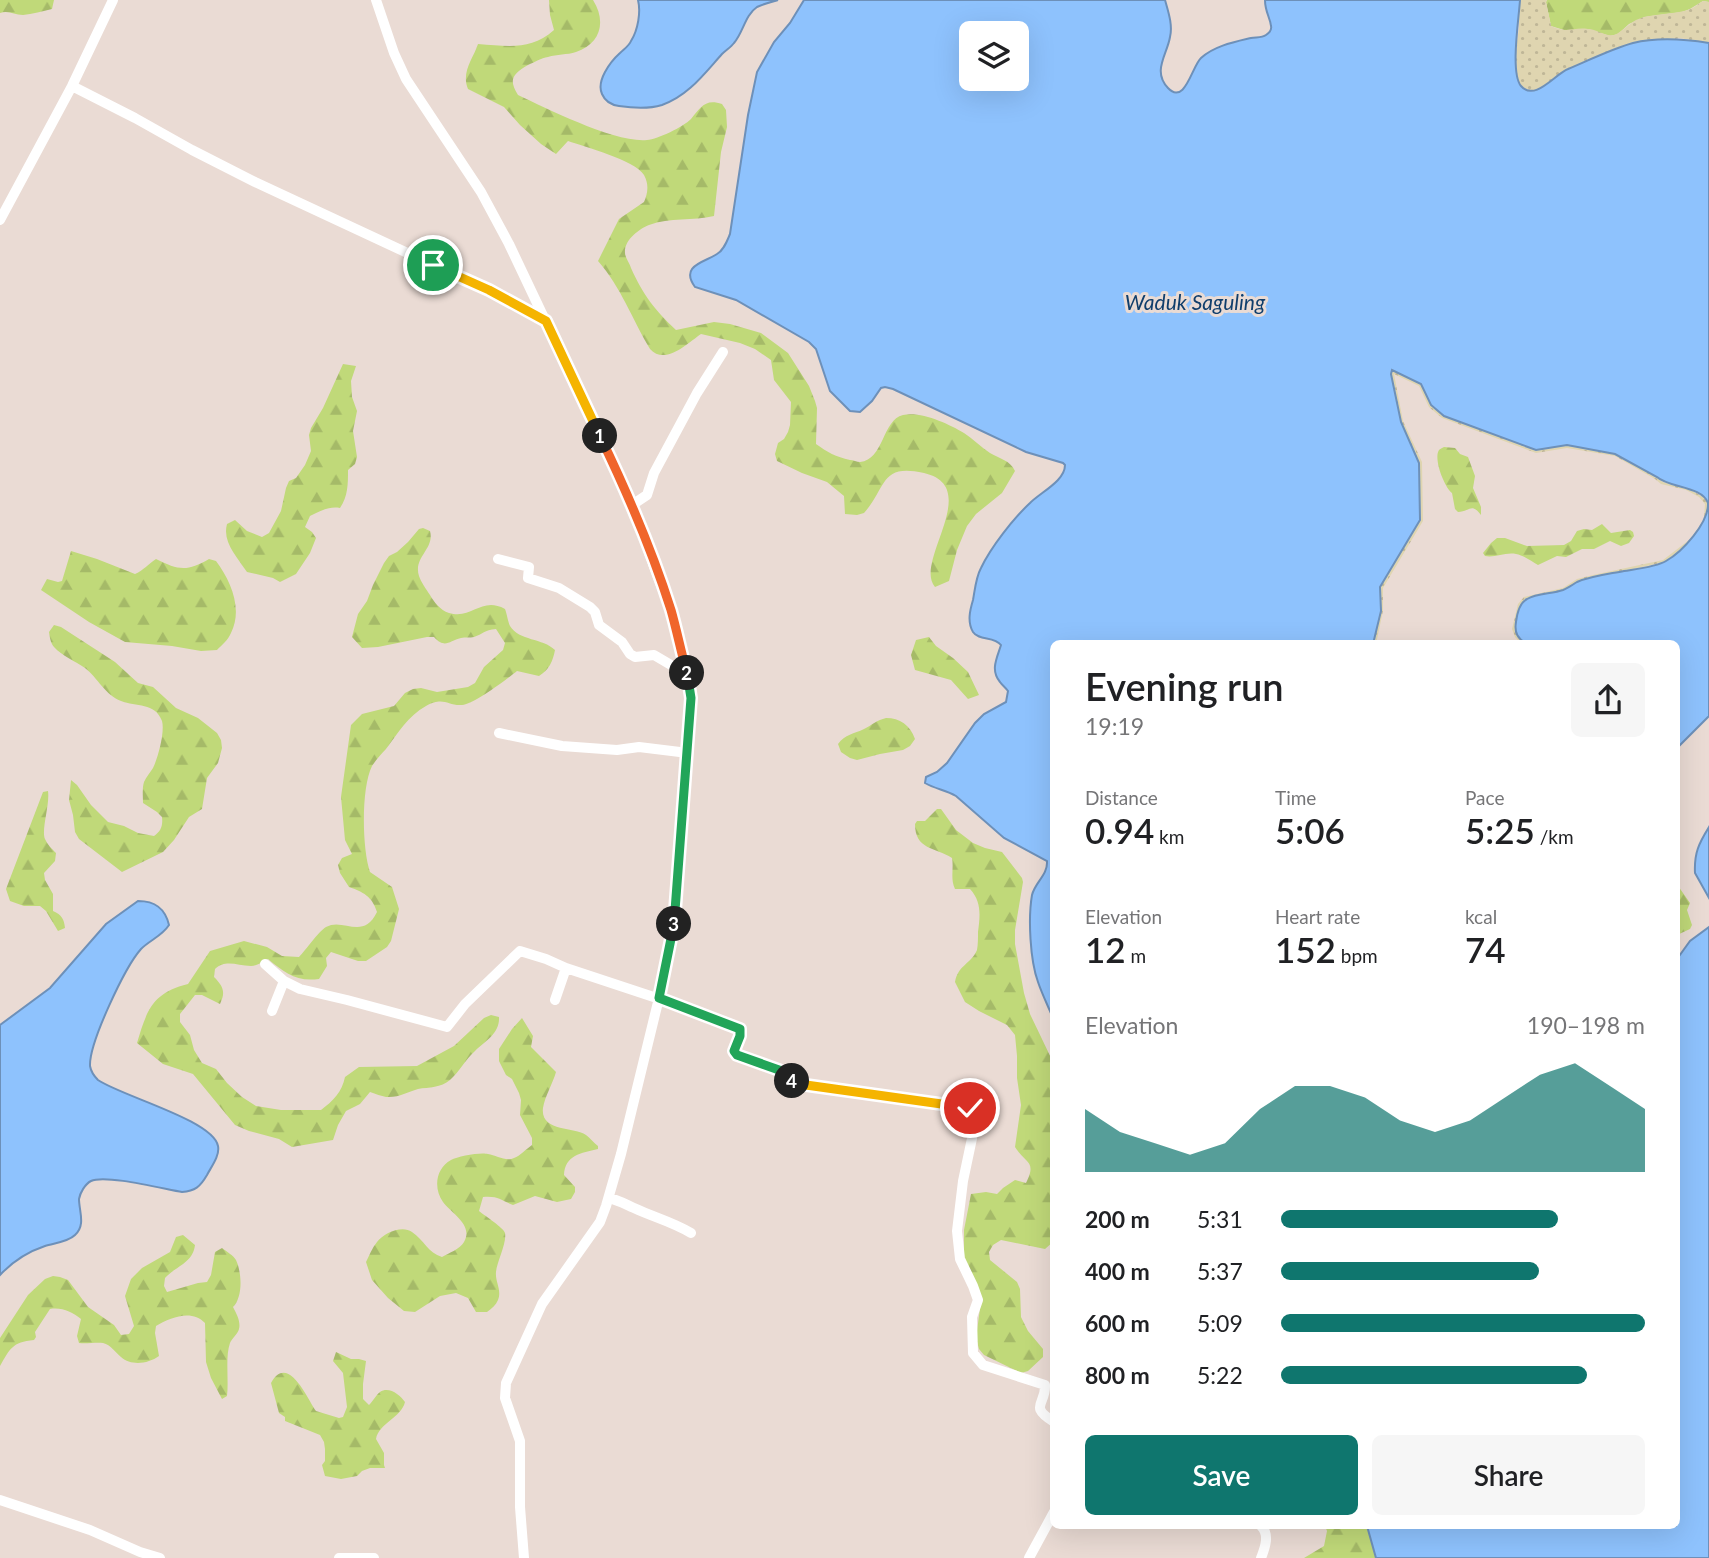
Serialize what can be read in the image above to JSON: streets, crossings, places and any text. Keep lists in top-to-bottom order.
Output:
{
  "water": ["Waduk Saguling"],
  "page": {
    "pins": [
      "1",
      "2",
      "3",
      "4"
    ],
    "heading": ["Evening run", "19:19"],
    "stats": [
      ["Distance", "0.94 km"],
      ["Time", "5:06"],
      ["Pace", "5:25 /km"],
      ["Elevation", "12 m"],
      ["Heart rate", "152 bpm"],
      ["kcal", "74"]
    ],
    "chart": ["Elevation", "190–198 m"],
    "list": [
      {
        "name": "200 m",
        "note": "5:31"
      },
      {
        "name": "400 m",
        "note": "5:37"
      },
      {
        "name": "600 m",
        "note": "5:09"
      },
      {
        "name": "800 m",
        "note": "5:22"
      }
    ],
    "buttons": ["Save", "Share"]
  }
}
